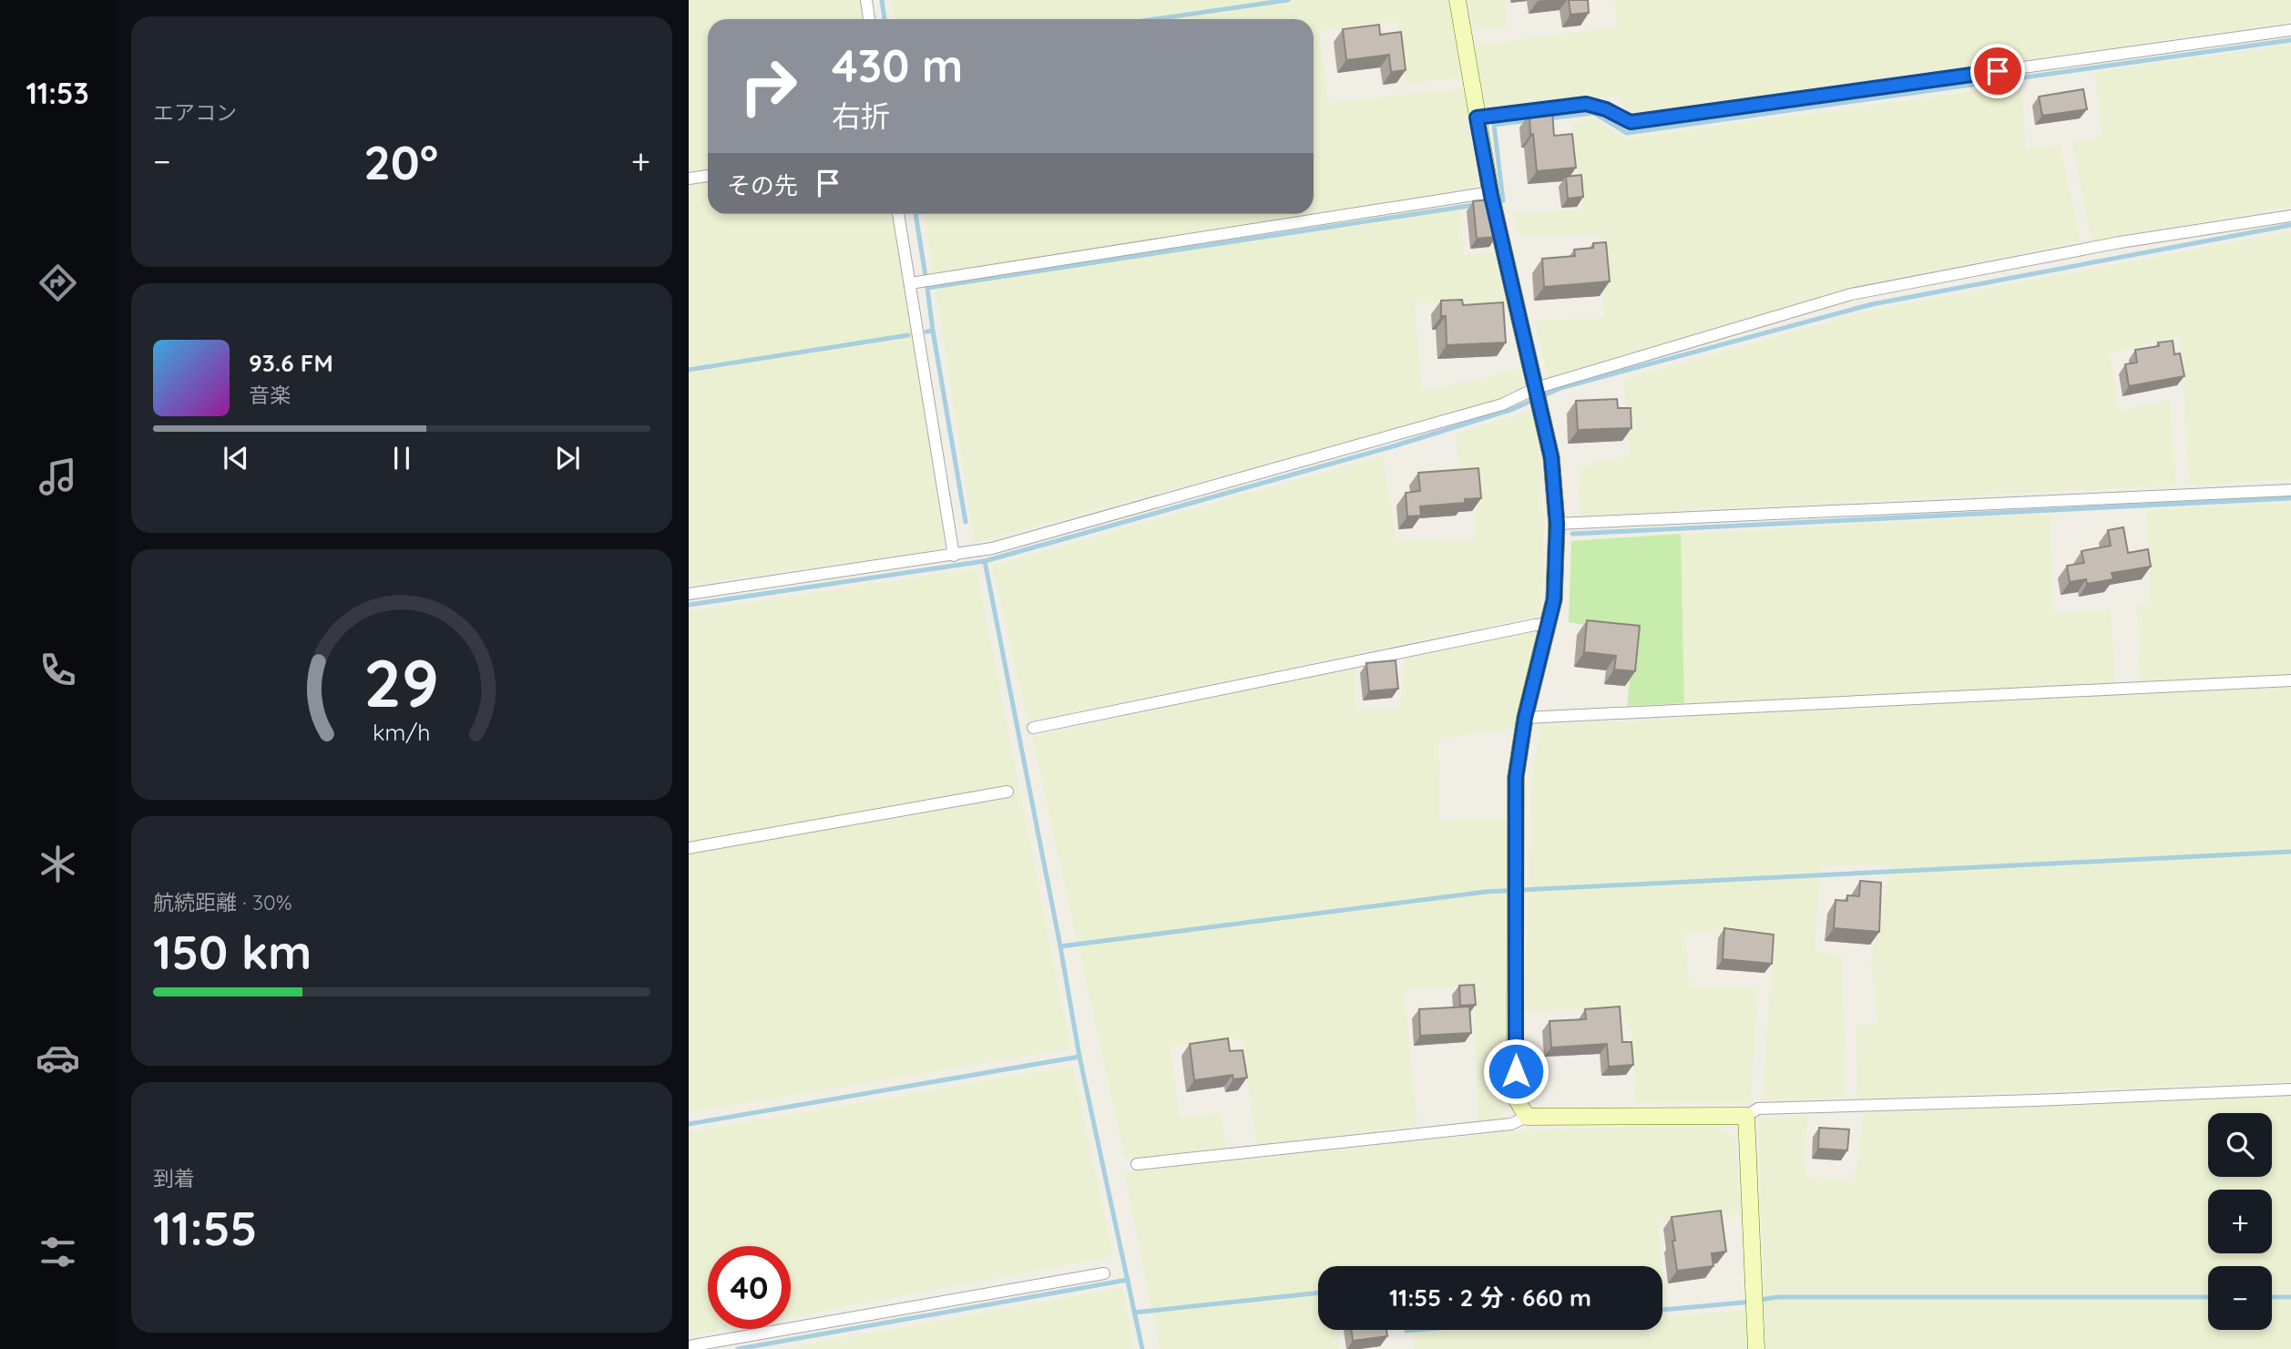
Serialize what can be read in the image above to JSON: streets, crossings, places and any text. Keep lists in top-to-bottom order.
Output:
{
  "page": {
    "tabs": "11:53",
    "tile": [
      "エアコン",
      ["航続距離 · 30%", "150 km"],
      ["到着", "11:55"]
    ],
    "turn": ["430 m", "右折"],
    "heat": ["−", "20°", "+"],
    "then": "その先",
    "song": ["93.6 FM", "音楽"],
    "map_buttons": ["+", "−"],
    "limit": "40",
    "trip": "11:55 · 2 分 · 660 m",
    "gauge": ["29", "km/h"]
  }
}
